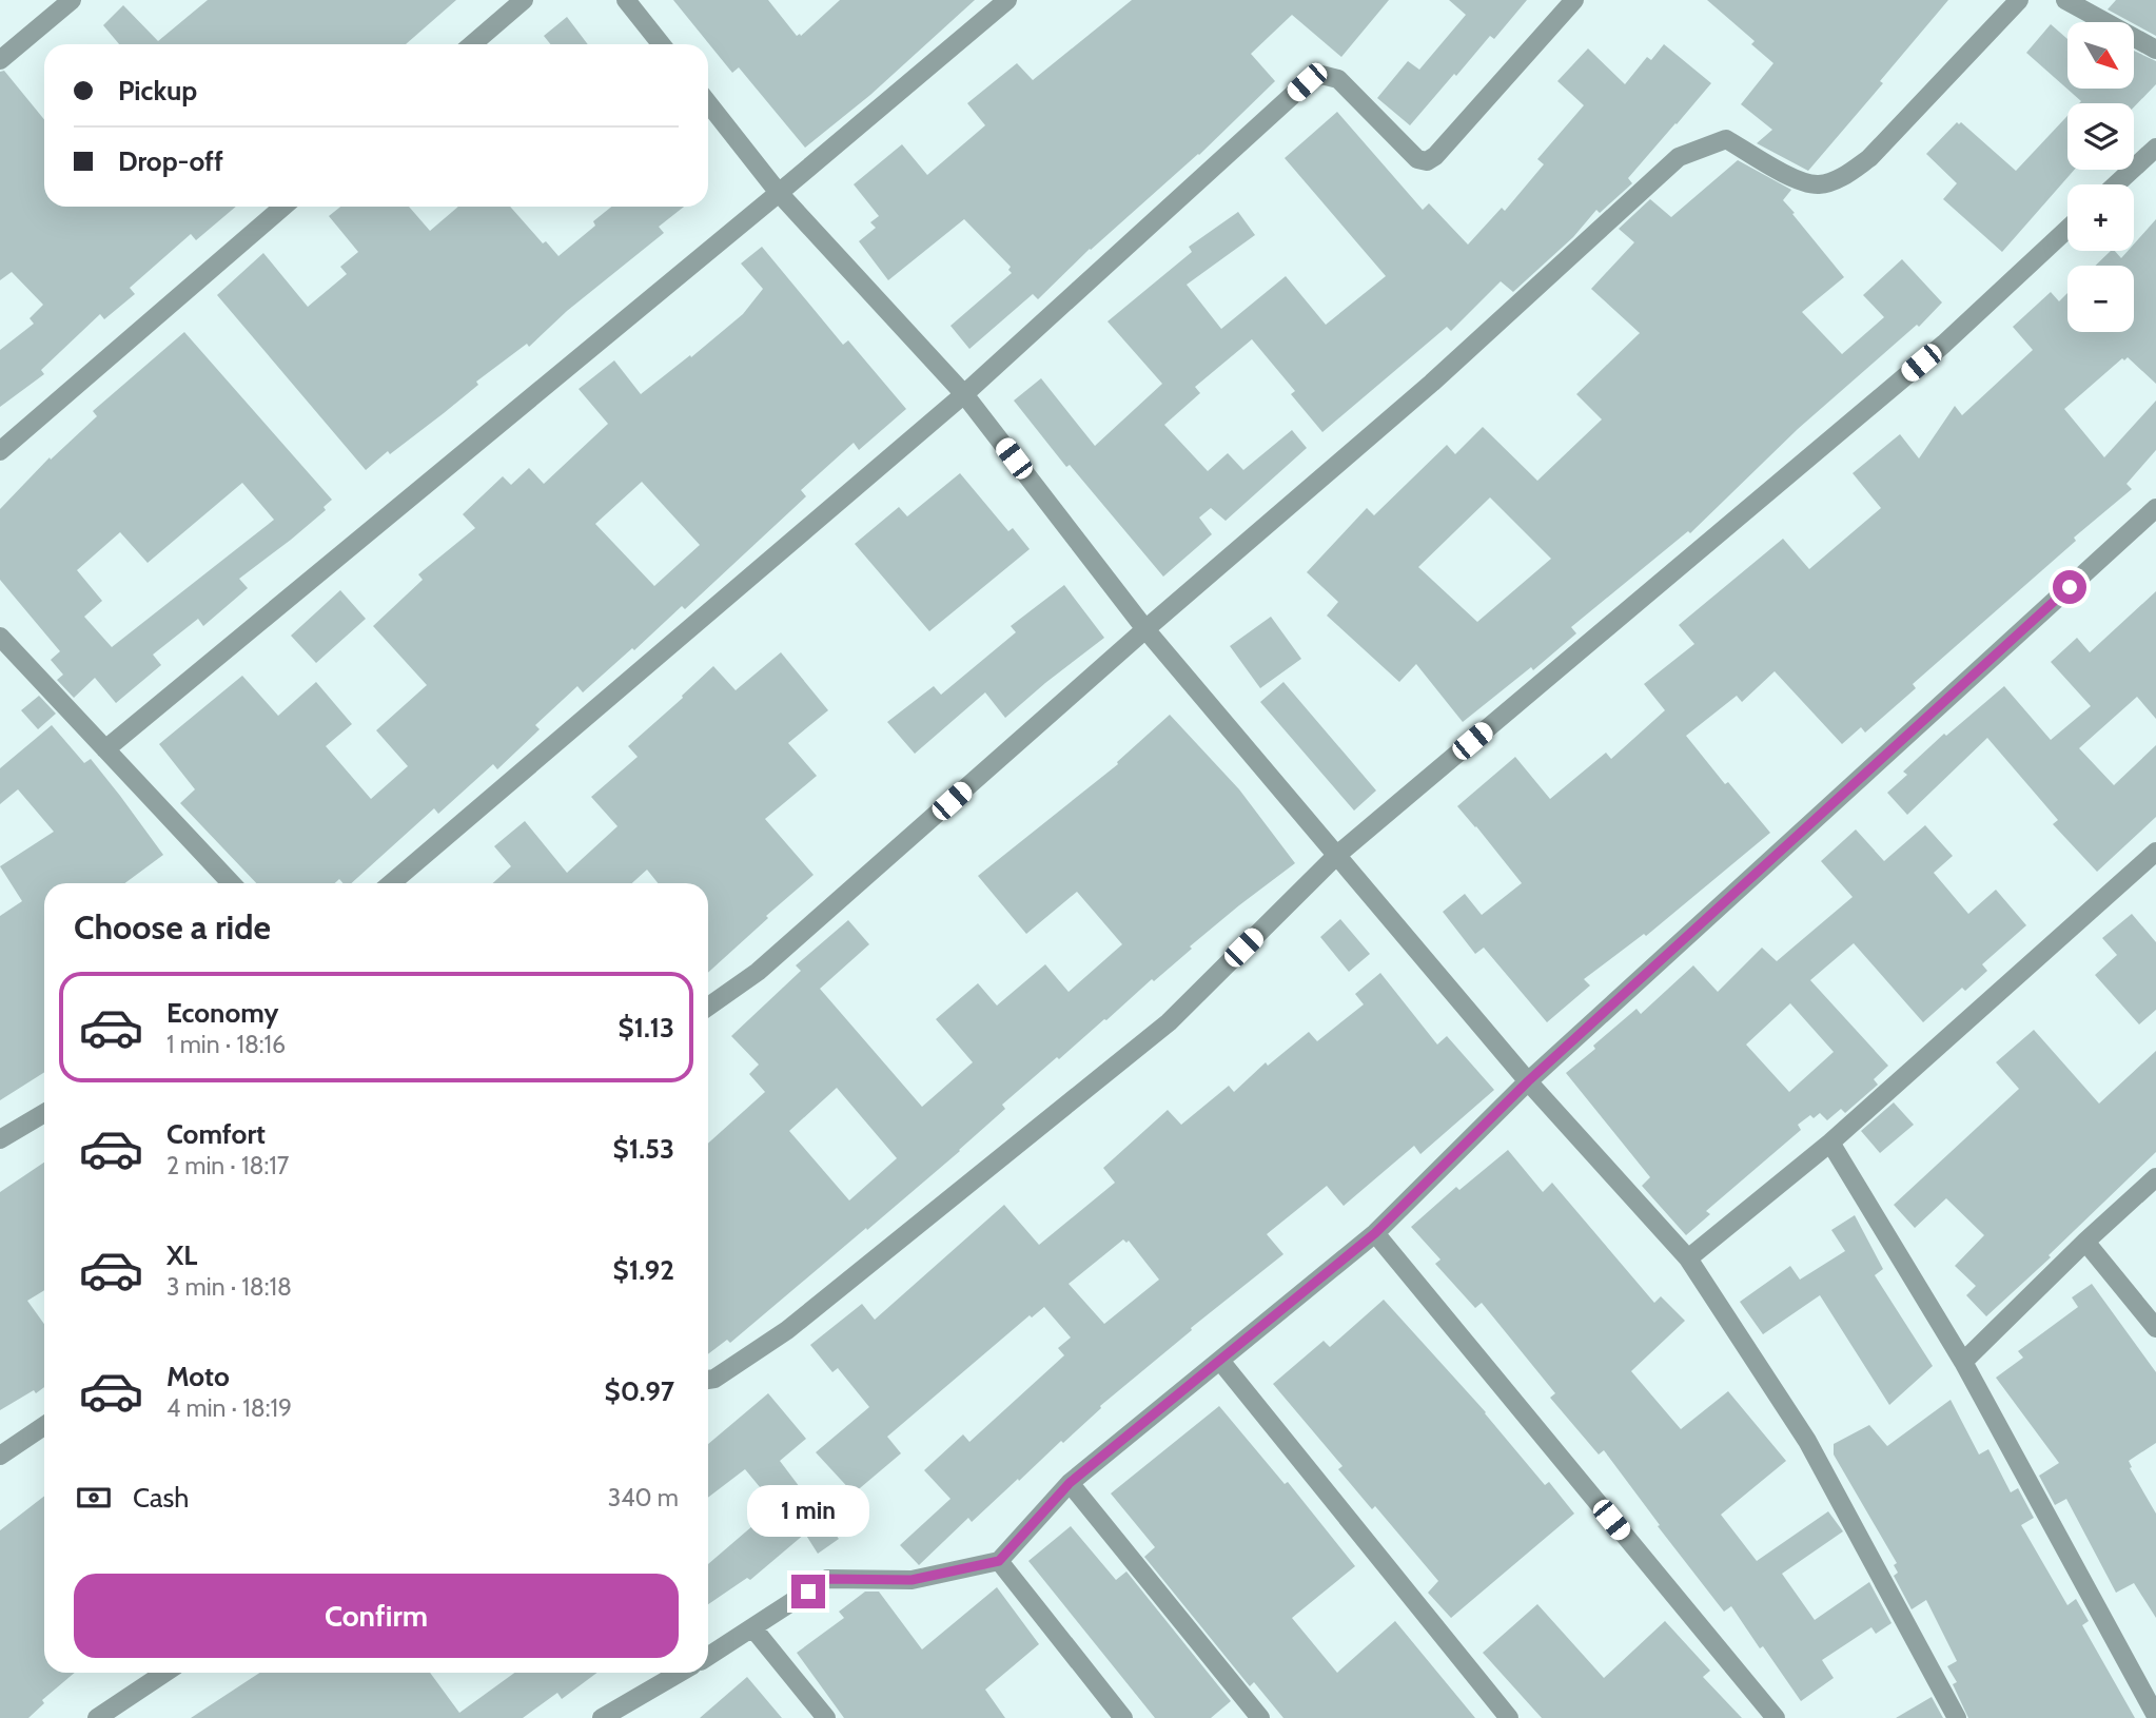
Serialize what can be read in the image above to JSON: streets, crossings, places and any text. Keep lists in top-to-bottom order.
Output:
{
  "north": "bottom right",
  "page": {
    "map_buttons": ["+", "−"],
    "banner": ["Pickup", "Drop-off"],
    "heading": "Choose a ride",
    "list": [
      {
        "name": "Economy",
        "note": "1 min · 18:16",
        "value": "$1.13"
      },
      {
        "name": "Comfort",
        "note": "2 min · 18:17",
        "value": "$1.53"
      },
      {
        "name": "XL",
        "note": "3 min · 18:18",
        "value": "$1.92"
      },
      {
        "name": "Moto",
        "note": "4 min · 18:19",
        "value": "$0.97"
      }
    ],
    "pay": ["Cash", "340 m"],
    "bubble": "1 min",
    "buttons": "Confirm"
  }
}
